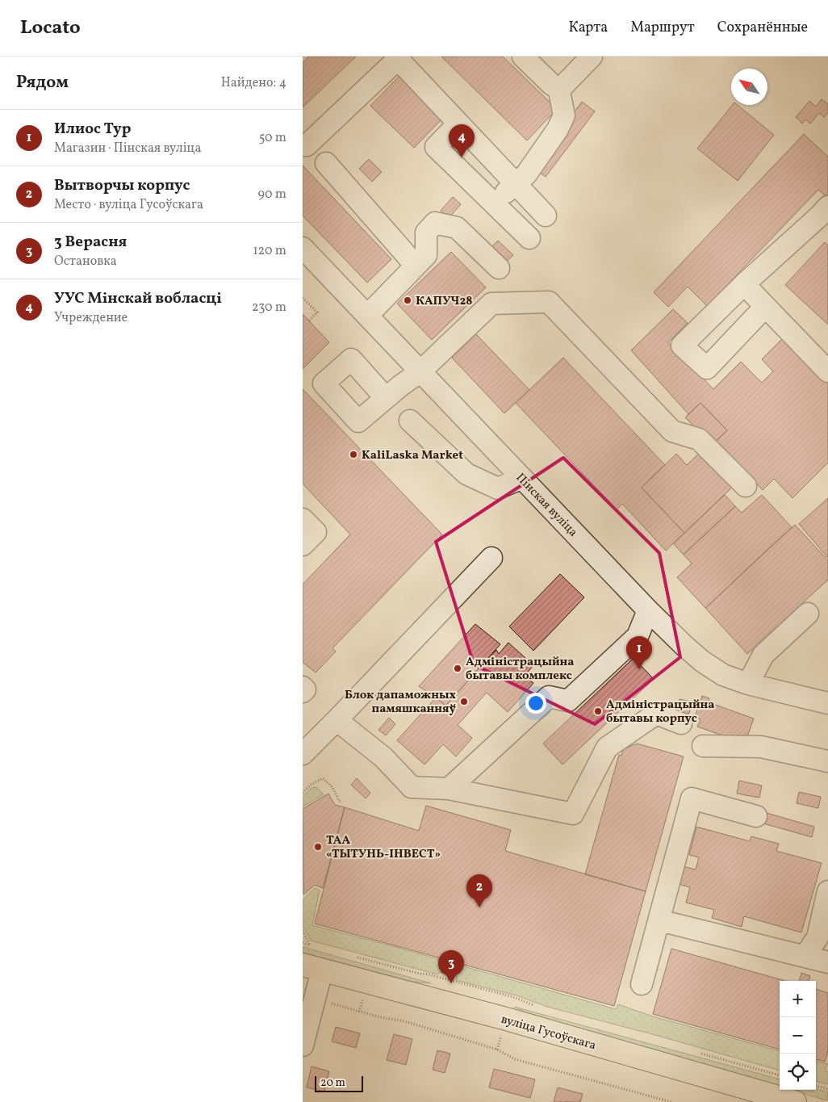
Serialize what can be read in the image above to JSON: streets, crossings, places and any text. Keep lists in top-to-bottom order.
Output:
{
  "streets": {
    "main road": ["вуліца Гусоўскага"],
    "street": ["Пінская вуліца"]
  },
  "places": [
    "КАПУЧ28",
    "KaliLaska Market",
    "Адміністрацыйна бытавы комплекс",
    "Блок дапаможных памяшканняў",
    "Адміністрацыйна бытавы корпус",
    "ТАА «ТЫТУНЬ-IНВЕСТ»"
  ],
  "scale_bar": "20 m",
  "north": "top left",
  "page": {
    "header": "Locato",
    "nav": ["Карта", "Маршрут", "Сохранённые"],
    "heading": ["Рядом", "Найдено: 4"],
    "list": [
      {
        "mark": "1",
        "name": "Илиос Тур",
        "note": "Магазин · Пінская вуліца",
        "value": "50 m"
      },
      {
        "mark": "2",
        "name": "Вытворчы корпус",
        "note": "Место · вуліца Гусоўскага",
        "value": "90 m"
      },
      {
        "mark": "3",
        "name": "3 Верасня",
        "note": "Остановка",
        "value": "120 m"
      },
      {
        "mark": "4",
        "name": "УУС Мінскай вобласці",
        "note": "Учреждение",
        "value": "230 m"
      }
    ],
    "pins": [
      "4",
      "1",
      "2",
      "3"
    ],
    "map_buttons": ["+", "−"],
    "scale": "20 m"
  }
}
